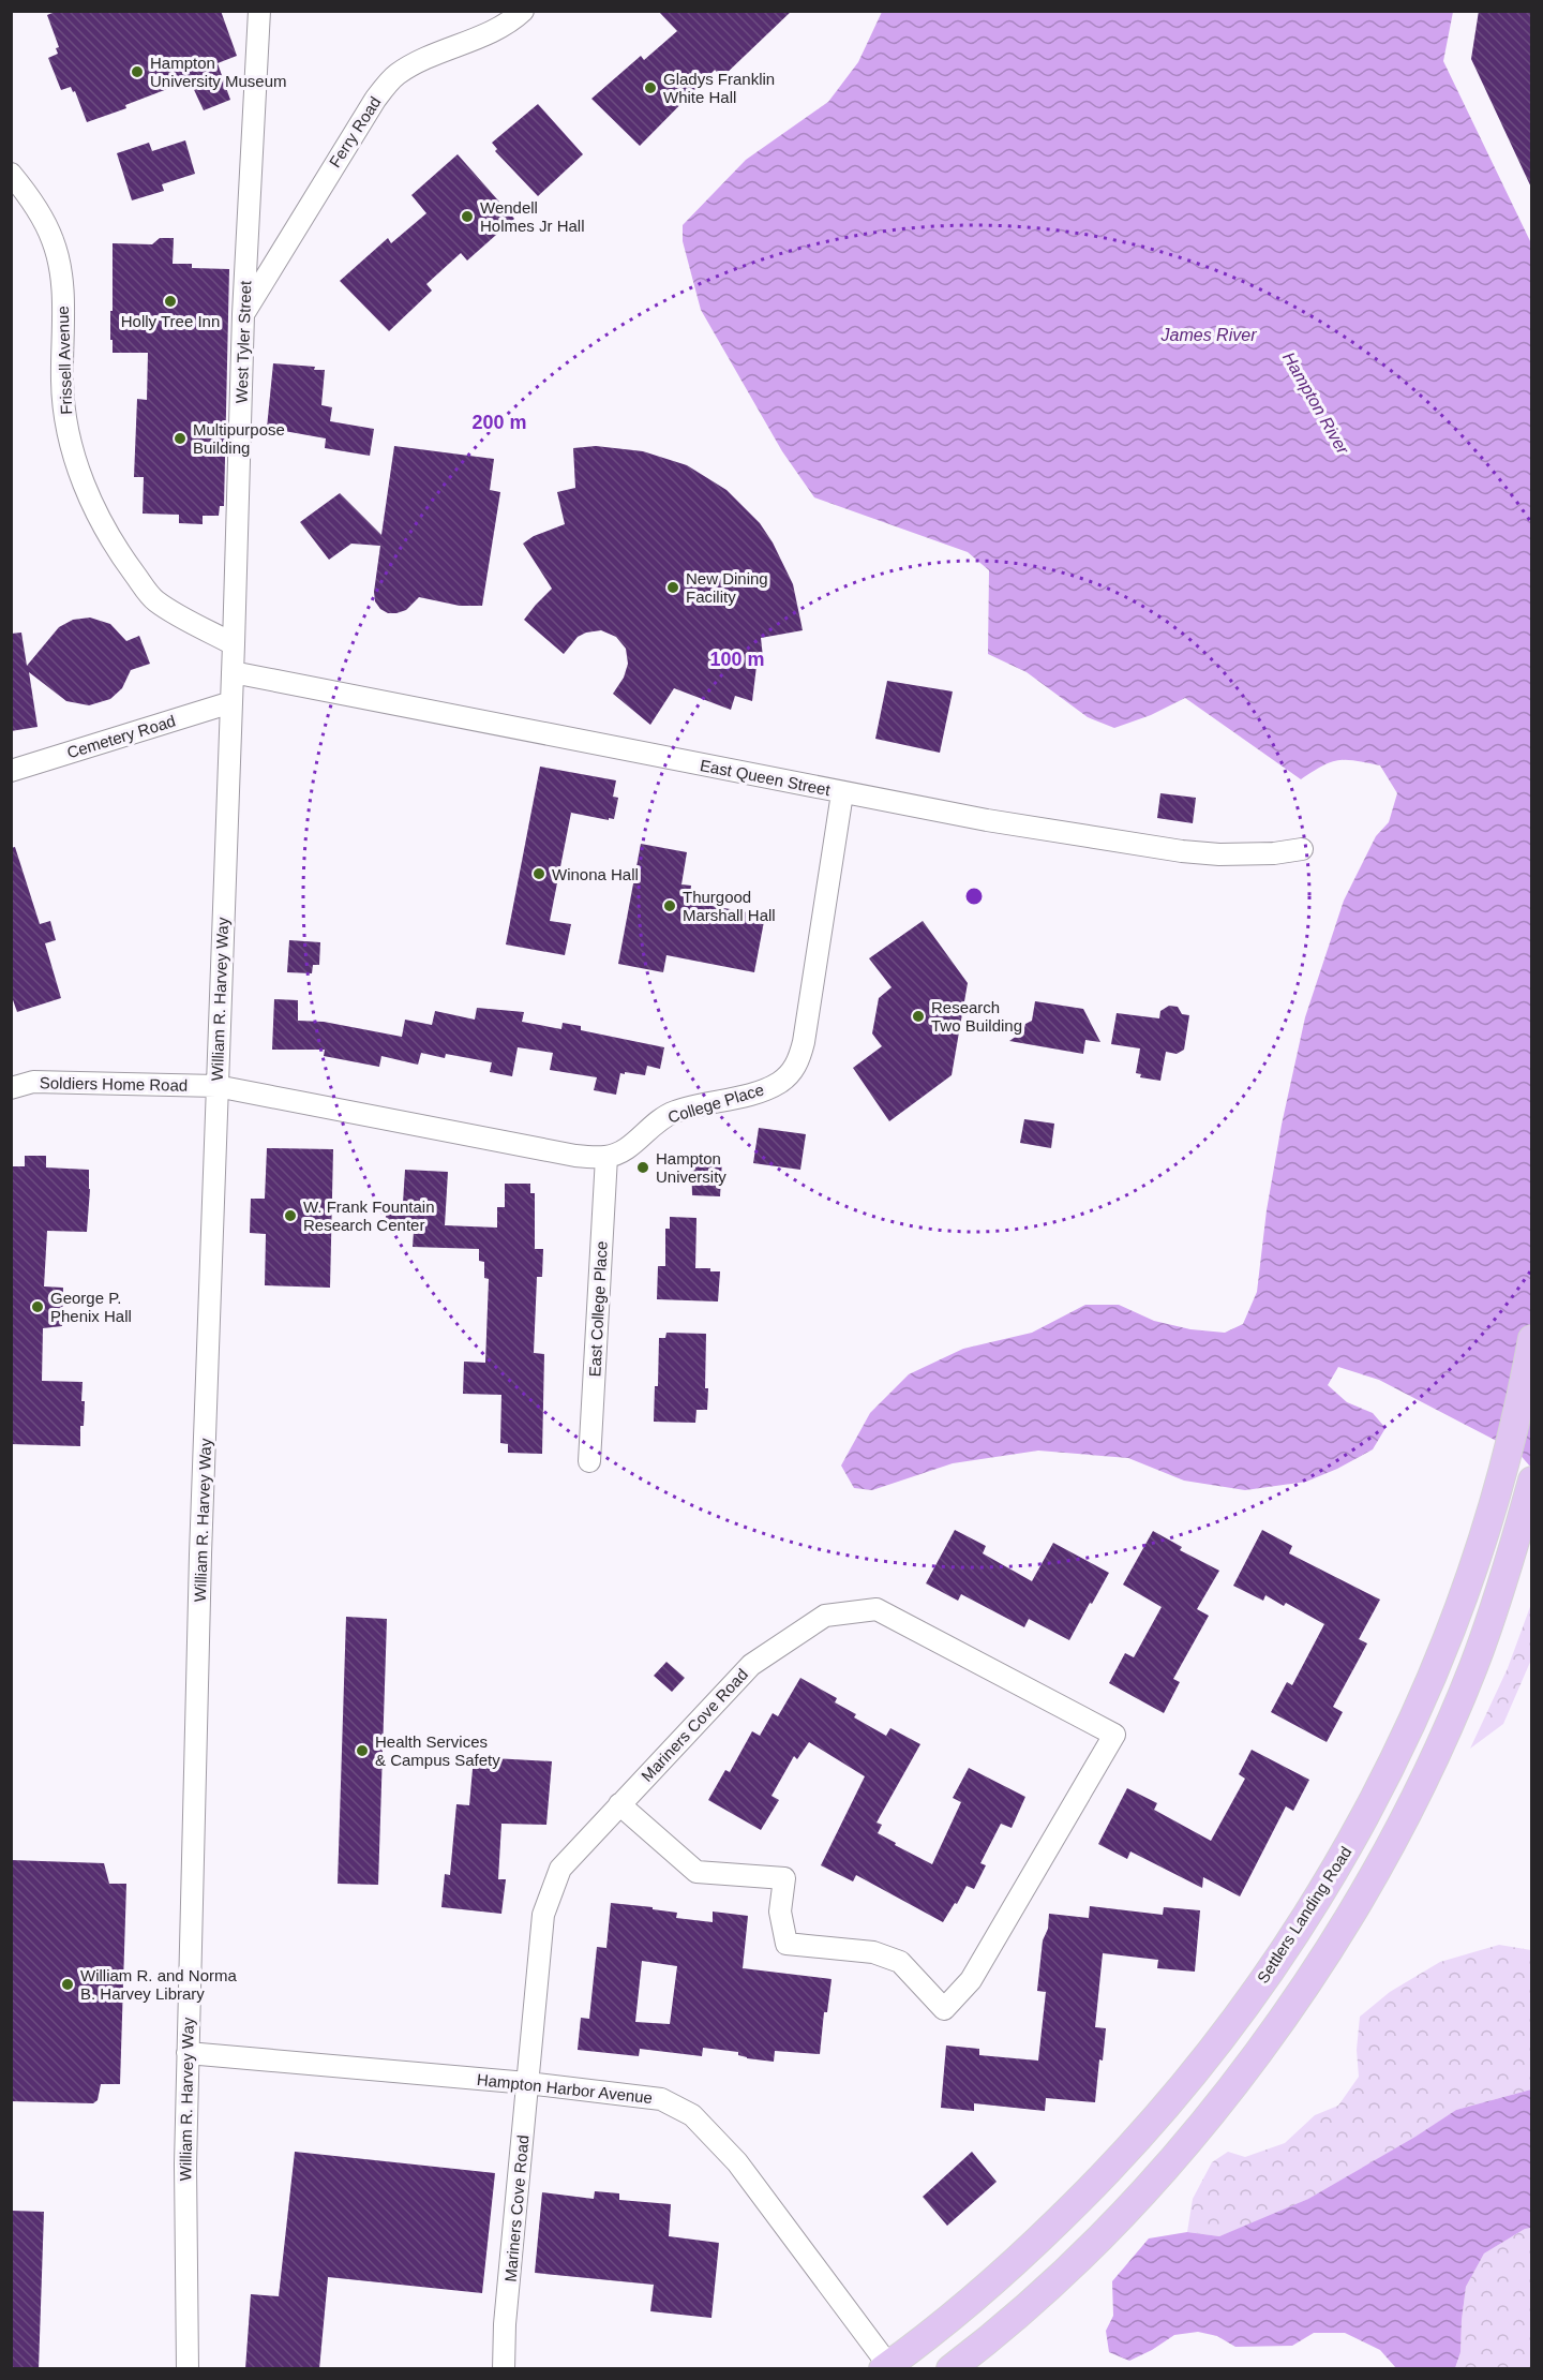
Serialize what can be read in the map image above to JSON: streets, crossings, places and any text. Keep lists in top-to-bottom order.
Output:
{
  "streets": {
    "main road": ["Settlers Landing Road"],
    "street": [
      "Ferry Road",
      "West Tyler Street",
      "Frissell Avenue",
      "Cemetery Road",
      "East Queen Street",
      "William R. Harvey Way",
      "Soldiers Home Road",
      "College Place",
      "East College Place",
      "Mariners Cove Road",
      "Hampton Harbor Avenue"
    ]
  },
  "crossings": [
    ["Ferry Road", "West Tyler Street"],
    ["West Tyler Street", "Frissell Avenue"],
    ["West Tyler Street", "East Queen Street"],
    ["West Tyler Street", "William R. Harvey Way"],
    ["Cemetery Road", "William R. Harvey Way"],
    ["East Queen Street", "William R. Harvey Way"],
    ["East Queen Street", "College Place"],
    ["William R. Harvey Way", "Soldiers Home Road"],
    ["William R. Harvey Way", "College Place"],
    ["William R. Harvey Way", "Hampton Harbor Avenue"],
    ["Soldiers Home Road", "College Place"],
    ["College Place", "East College Place"],
    ["Mariners Cove Road", "Hampton Harbor Avenue"],
    ["Settlers Landing Road", "Hampton Harbor Avenue"]
  ],
  "water": ["James River", "Hampton River"],
  "places": [
    "Hampton University Museum",
    "Gladys Franklin White Hall",
    "Wendell Holmes Jr Hall",
    "Holly Tree Inn",
    "Multipurpose Building",
    "New Dining Facility",
    "Winona Hall",
    "Thurgood Marshall Hall",
    "Research Two Building",
    "Hampton University",
    "W. Frank Fountain Research Center",
    "George P. Phenix Hall",
    "Health Services & Campus Safety",
    "William R. and Norma B. Harvey Library"
  ],
  "rings": ["200 m", "100 m"]
}
